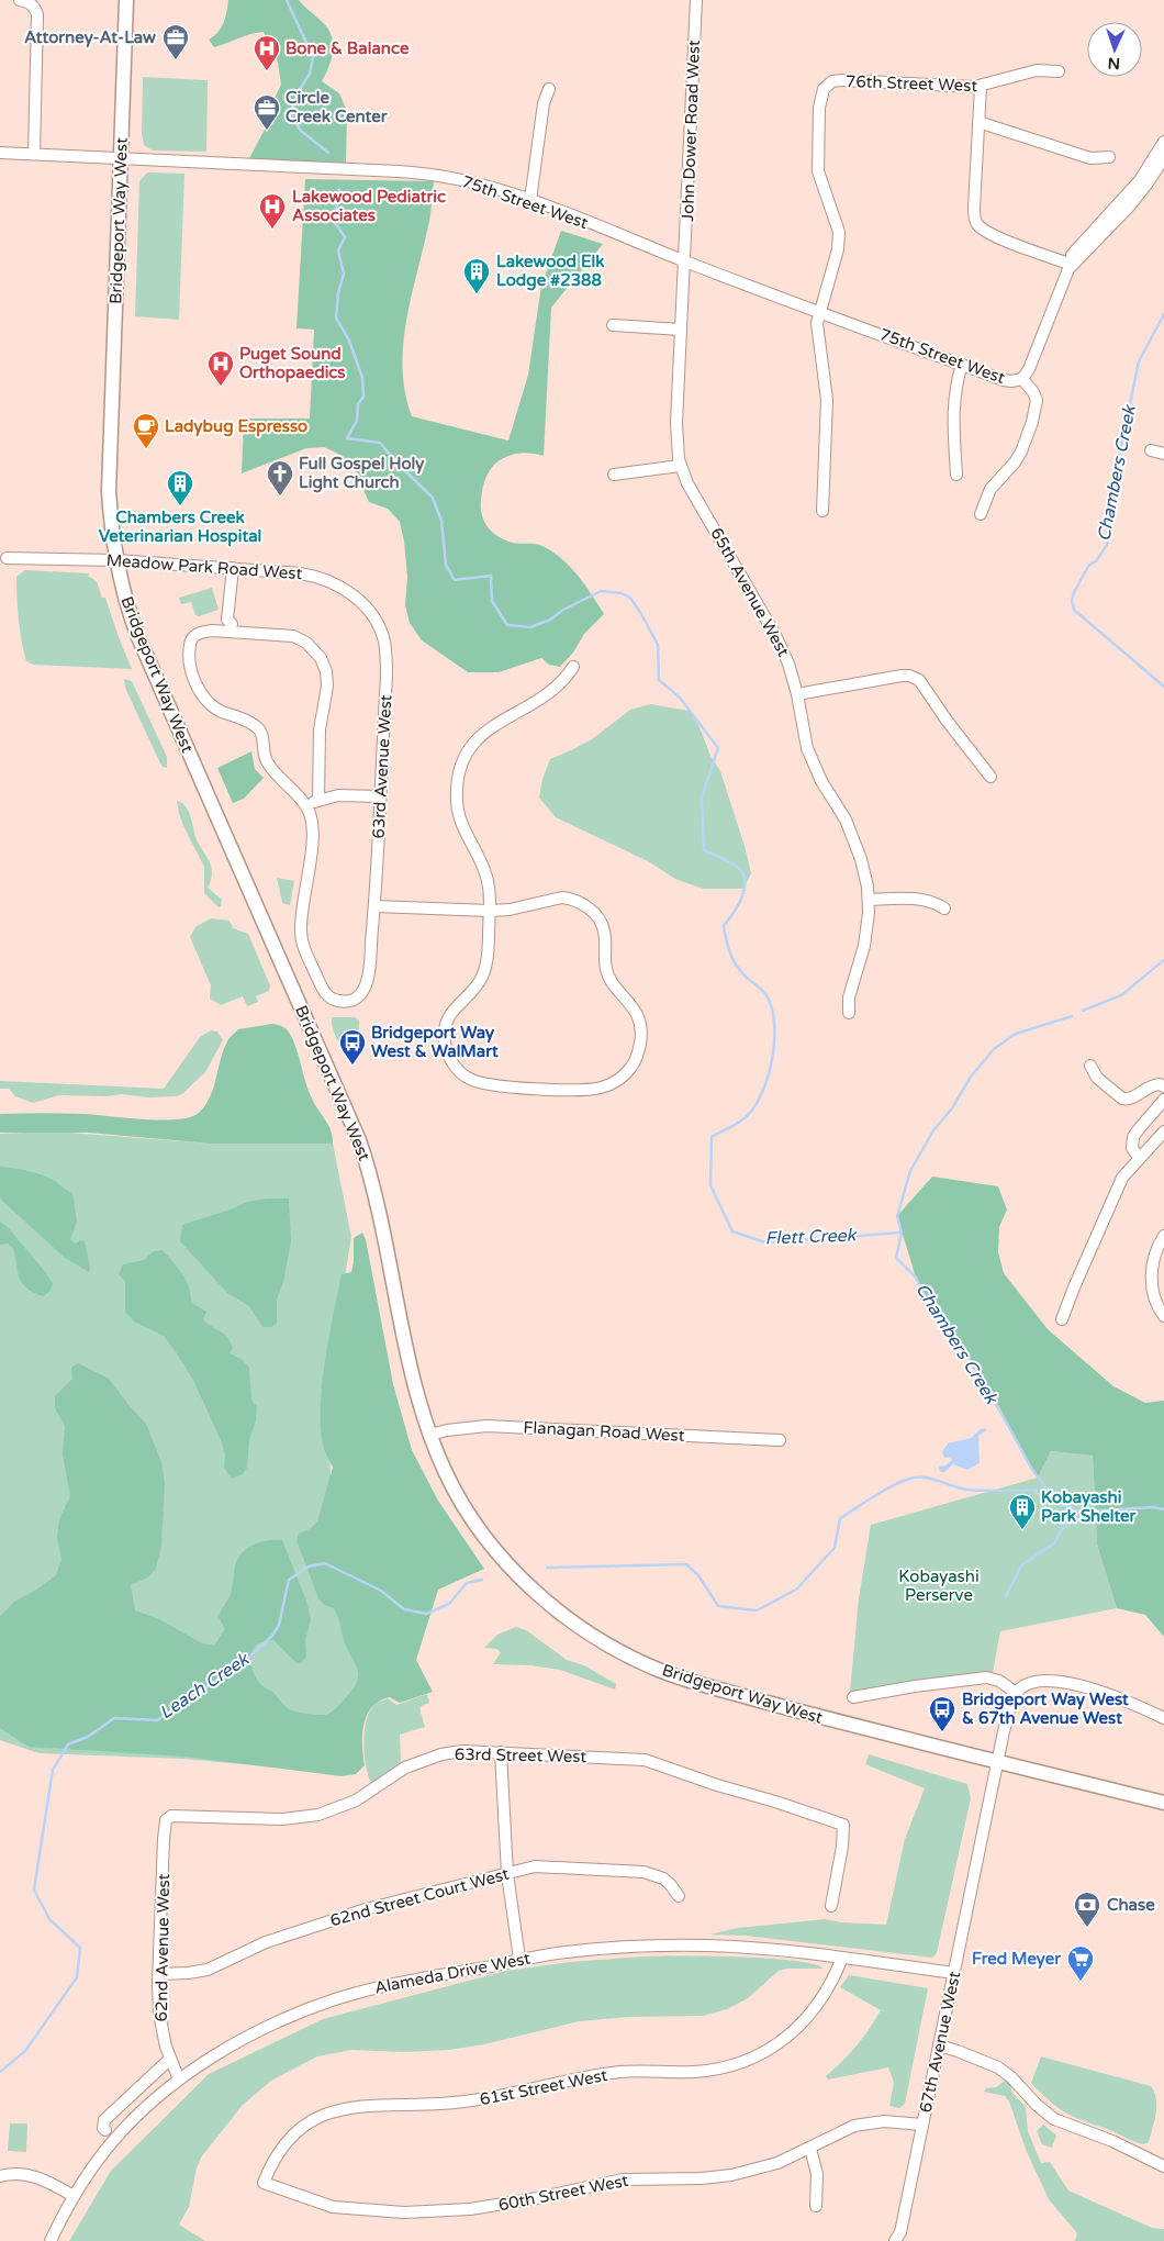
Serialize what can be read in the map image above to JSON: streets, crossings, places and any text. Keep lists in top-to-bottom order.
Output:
{
  "streets": {
    "main road": ["Bridgeport Way West"],
    "street": [
      "76th Street West",
      "John Dower Road West",
      "75th Street West",
      "Meadow Park Road West",
      "65th Avenue West",
      "63rd Avenue West",
      "Flanagan Road West",
      "63rd Street West",
      "62nd Street Court West",
      "62nd Avenue West",
      "Alameda Drive West",
      "67th Avenue West",
      "61st Street West",
      "60th Street West"
    ]
  },
  "crossings": [
    ["76th Street West", "75th Street West"],
    ["John Dower Road West", "75th Street West"],
    ["John Dower Road West", "65th Avenue West"],
    ["75th Street West", "Bridgeport Way West"],
    ["75th Street West", "65th Avenue West"],
    ["Bridgeport Way West", "Meadow Park Road West"],
    ["Bridgeport Way West", "Flanagan Road West"],
    ["Bridgeport Way West", "67th Avenue West"],
    ["Meadow Park Road West", "63rd Avenue West"],
    ["63rd Street West", "62nd Avenue West"],
    ["62nd Street Court West", "62nd Avenue West"],
    ["62nd Avenue West", "Alameda Drive West"],
    ["Alameda Drive West", "67th Avenue West"],
    ["Alameda Drive West", "61st Street West"],
    ["67th Avenue West", "60th Street West"],
    ["61st Street West", "60th Street West"]
  ],
  "water": ["Chambers Creek", "Flett Creek", "Leach Creek"],
  "parks": ["Kobayashi Perserve"],
  "places": {
    "office": ["Attorney-At-Law", "Circle Creek Center"],
    "hospital": ["Bone & Balance", "Lakewood Pediatric Associates", "Puget Sound Orthopaedics"],
    "building": ["Lakewood Elk Lodge #2388", "Chambers Creek Veterinarian Hospital", "Kobayashi Park Shelter"],
    "cafe": ["Ladybug Espresso"],
    "church": ["Full Gospel Holy Light Church"],
    "bus stop": ["Bridgeport Way West & WalMart", "Bridgeport Way West & 67th Avenue West"],
    "bank": ["Chase"],
    "supermarket": ["Fred Meyer"]
  },
  "north": "bottom"
}
